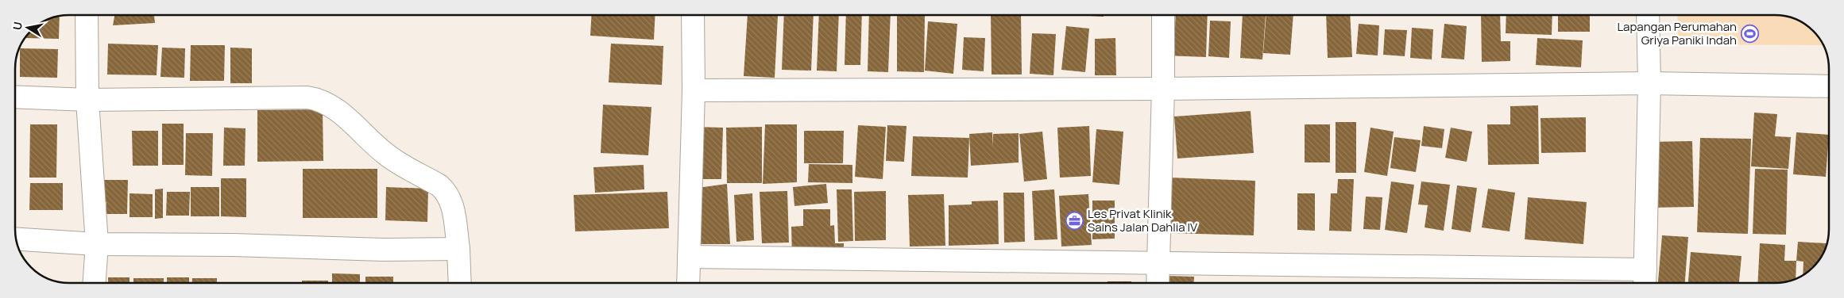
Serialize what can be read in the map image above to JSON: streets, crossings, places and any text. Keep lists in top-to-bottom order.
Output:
{
  "places": {
    "sports": ["Lapangan Perumahan Griya Paniki Indah"],
    "office": ["Les Privat Klinik Sains Jalan Dahlia IV"]
  },
  "north": "left"
}
